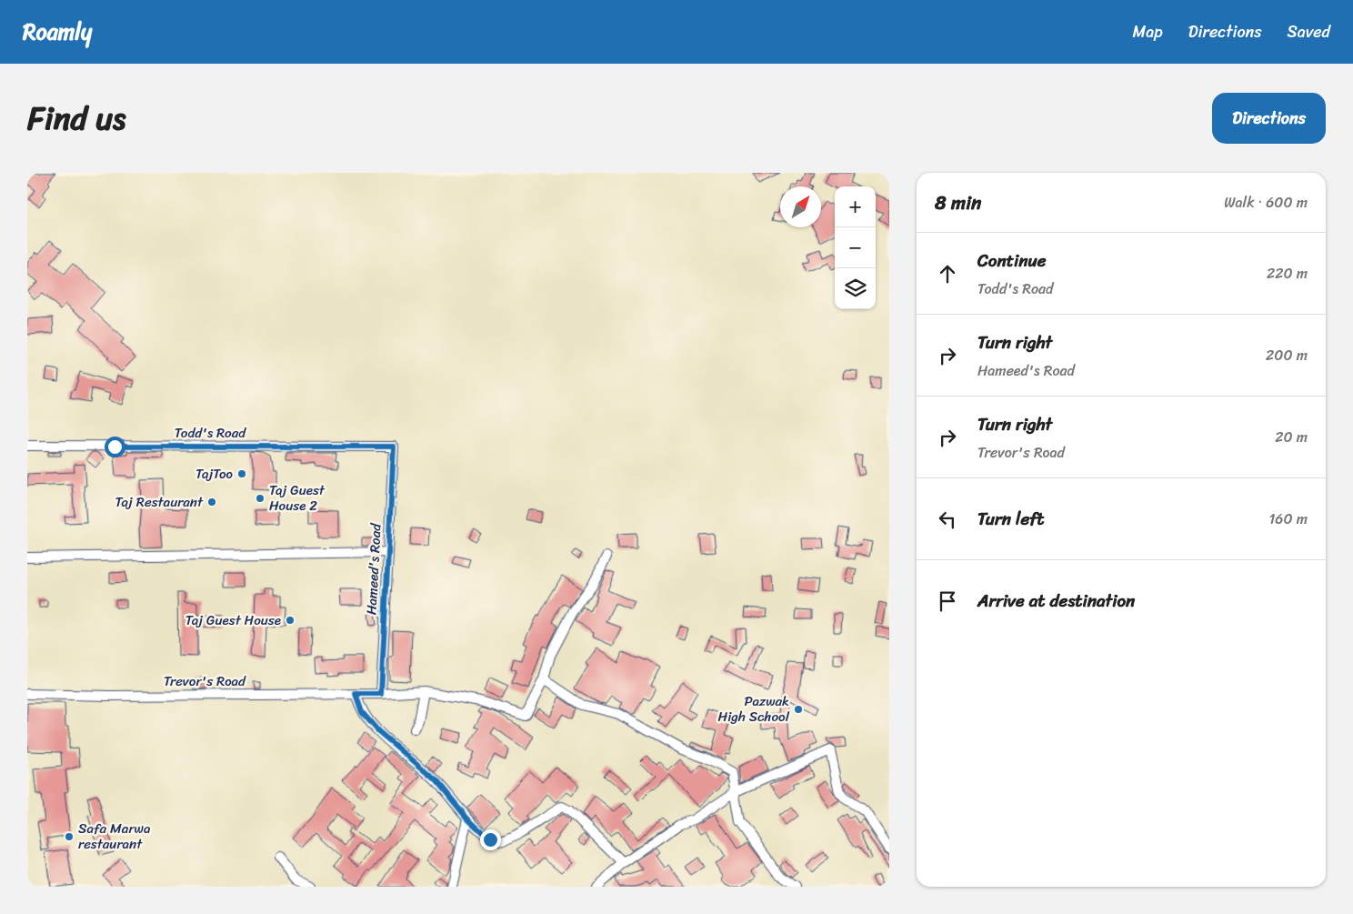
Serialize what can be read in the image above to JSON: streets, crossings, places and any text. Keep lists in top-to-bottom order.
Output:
{
  "streets": {
    "street": ["Todd's Road", "Hameed's Road", "Trevor's Road"]
  },
  "crossings": [
    ["Todd's Road", "Hameed's Road"],
    ["Hameed's Road", "Trevor's Road"]
  ],
  "places": [
    "TajToo",
    "Taj Guest House 2",
    "Taj Restaurant",
    "Taj Guest House",
    "Pazwak High School",
    "Safa Marwa restaurant"
  ],
  "north": "top right",
  "page": {
    "header": "Roamly",
    "nav": ["Map", "Directions", "Saved"],
    "title": "Find us",
    "buttons": "Directions",
    "heading": ["8 min", "Walk · 600 m"],
    "map_buttons": ["+", "−"],
    "list": [
      ["Continue", "Todd's Road", "220 m"],
      ["Turn right", "Hameed's Road", "200 m"],
      ["Turn right", "Trevor's Road", "20 m"],
      ["Turn left", "160 m"],
      "Arrive at destination"
    ]
  }
}
